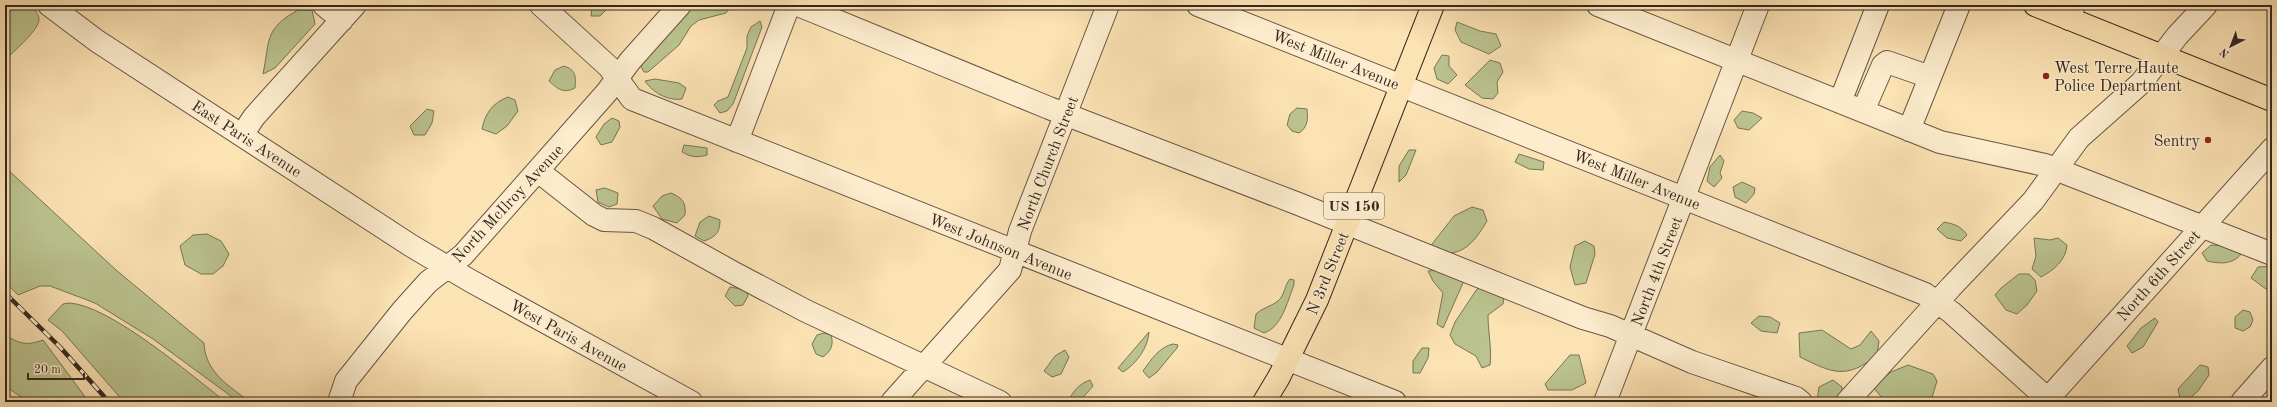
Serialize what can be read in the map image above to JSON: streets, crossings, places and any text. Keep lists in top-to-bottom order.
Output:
{
  "streets": {
    "main road": ["US 150", "N 3rd Street"],
    "street": [
      "West Miller Avenue",
      "East Paris Avenue",
      "North Church Street",
      "North McIlroy Avenue",
      "West Johnson Avenue",
      "North 4th Street",
      "North 6th Street",
      "West Paris Avenue"
    ]
  },
  "crossings": [
    ["West Miller Avenue", "North 4th Street"],
    ["West Miller Avenue", "N 3rd Street"],
    ["West Miller Avenue", "North 6th Street"],
    ["East Paris Avenue", "North McIlroy Avenue"],
    ["East Paris Avenue", "West Paris Avenue"],
    ["North Church Street", "West Johnson Avenue"],
    ["North McIlroy Avenue", "West Johnson Avenue"],
    ["North McIlroy Avenue", "West Paris Avenue"],
    ["West Johnson Avenue", "N 3rd Street"]
  ],
  "places": ["West Terre Haute Police Department", "Sentry"],
  "scale_bar": "20 m",
  "north": "bottom left"
}
